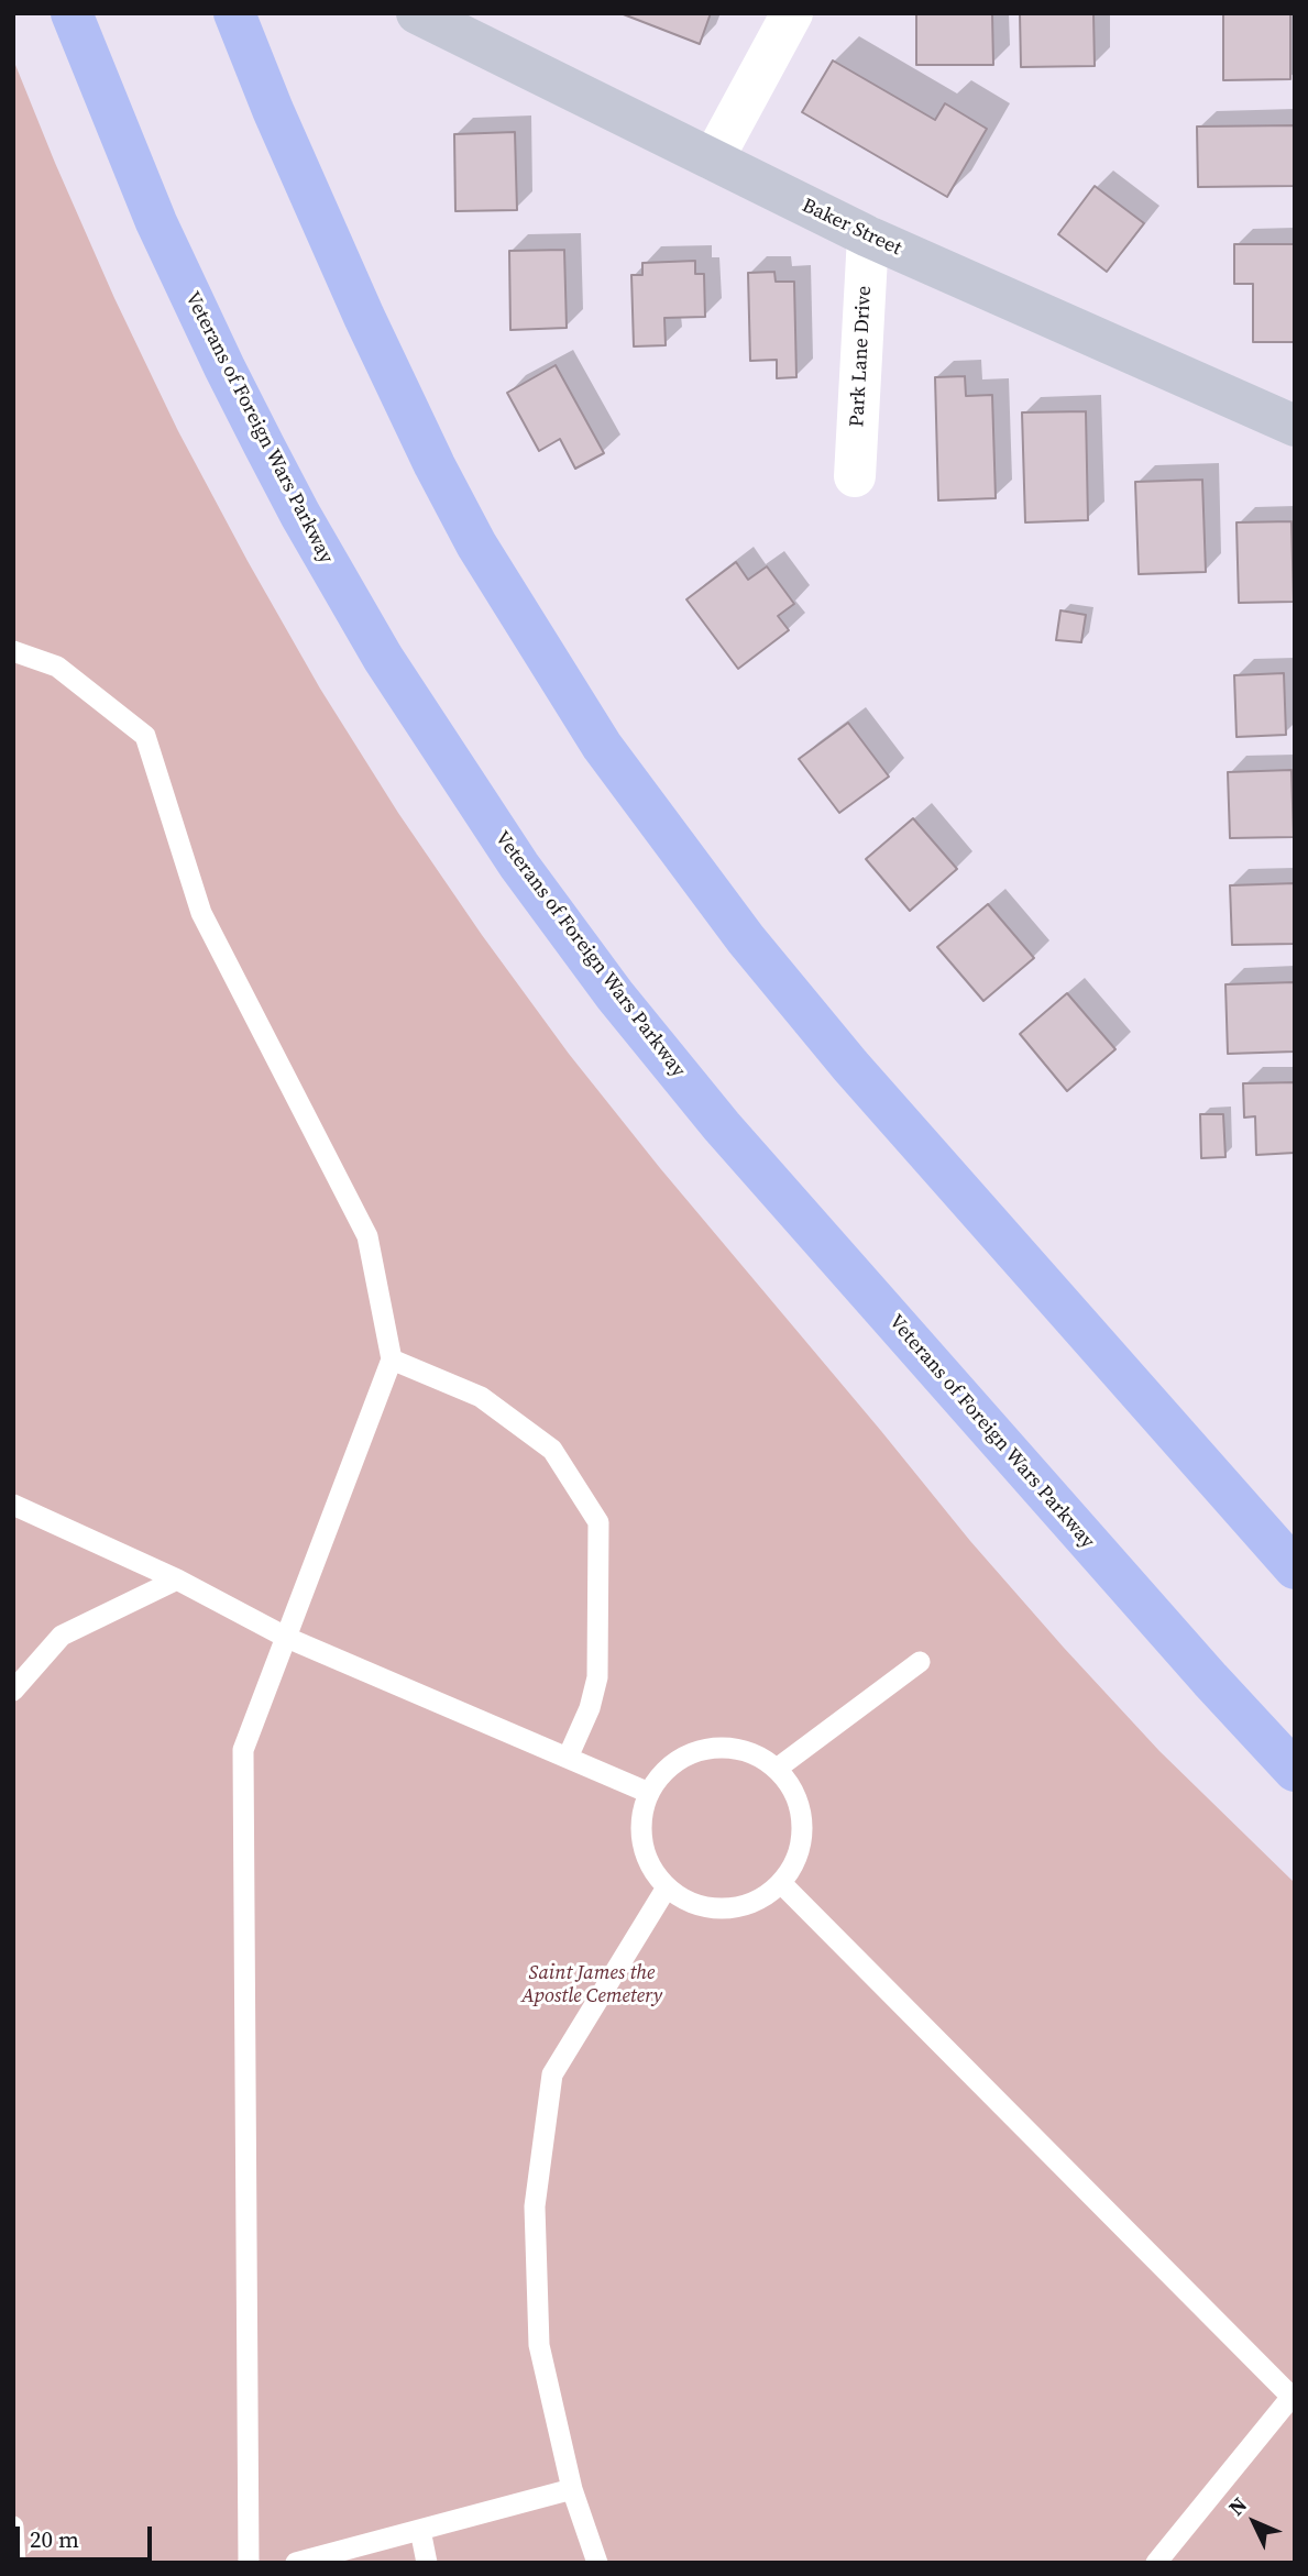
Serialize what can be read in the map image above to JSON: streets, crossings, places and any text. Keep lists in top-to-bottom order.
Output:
{
  "streets": {
    "highway": ["Veterans of Foreign Wars Parkway"],
    "street": ["Baker Street", "Park Lane Drive"]
  },
  "crossings": [
    ["Baker Street", "Park Lane Drive"]
  ],
  "parks": ["Saint James the Apostle Cemetery"],
  "scale_bar": "20 m",
  "north": "top left"
}
